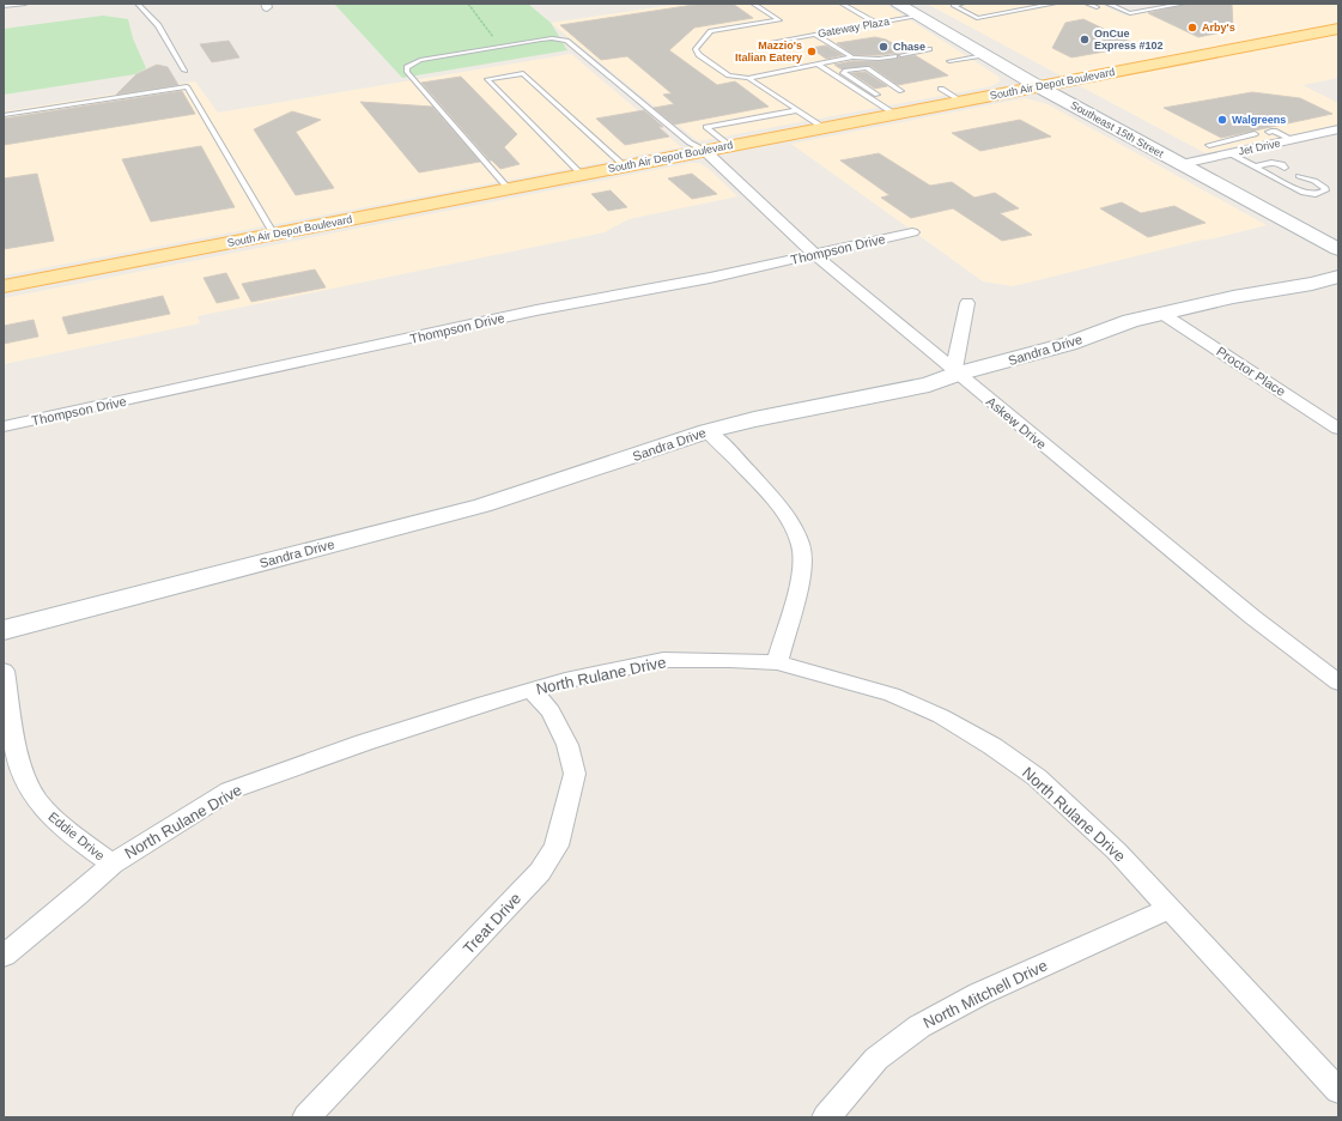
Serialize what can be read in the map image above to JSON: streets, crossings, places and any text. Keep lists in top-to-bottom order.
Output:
{
  "streets": {
    "main road": ["South Air Depot Boulevard"],
    "street": [
      "Southeast 15th Street",
      "Jet Drive",
      "Thompson Drive",
      "Sandra Drive",
      "Proctor Place",
      "Askew Drive",
      "North Rulane Drive",
      "Eddie Drive",
      "Treat Drive",
      "North Mitchell Drive"
    ],
    "lane": ["Gateway Plaza"]
  },
  "crossings": [
    ["Gateway Plaza", "Southeast 15th Street"],
    ["South Air Depot Boulevard", "Southeast 15th Street"],
    ["South Air Depot Boulevard", "Askew Drive"],
    ["Southeast 15th Street", "Jet Drive"],
    ["Thompson Drive", "Askew Drive"],
    ["Sandra Drive", "Proctor Place"],
    ["Sandra Drive", "Askew Drive"],
    ["North Rulane Drive", "Eddie Drive"],
    ["North Rulane Drive", "Treat Drive"],
    ["North Rulane Drive", "North Mitchell Drive"]
  ],
  "places": [
    "Arby's",
    "OnCue Express #102",
    "Chase",
    "Mazzio's Italian Eatery",
    "Walgreens"
  ]
}
